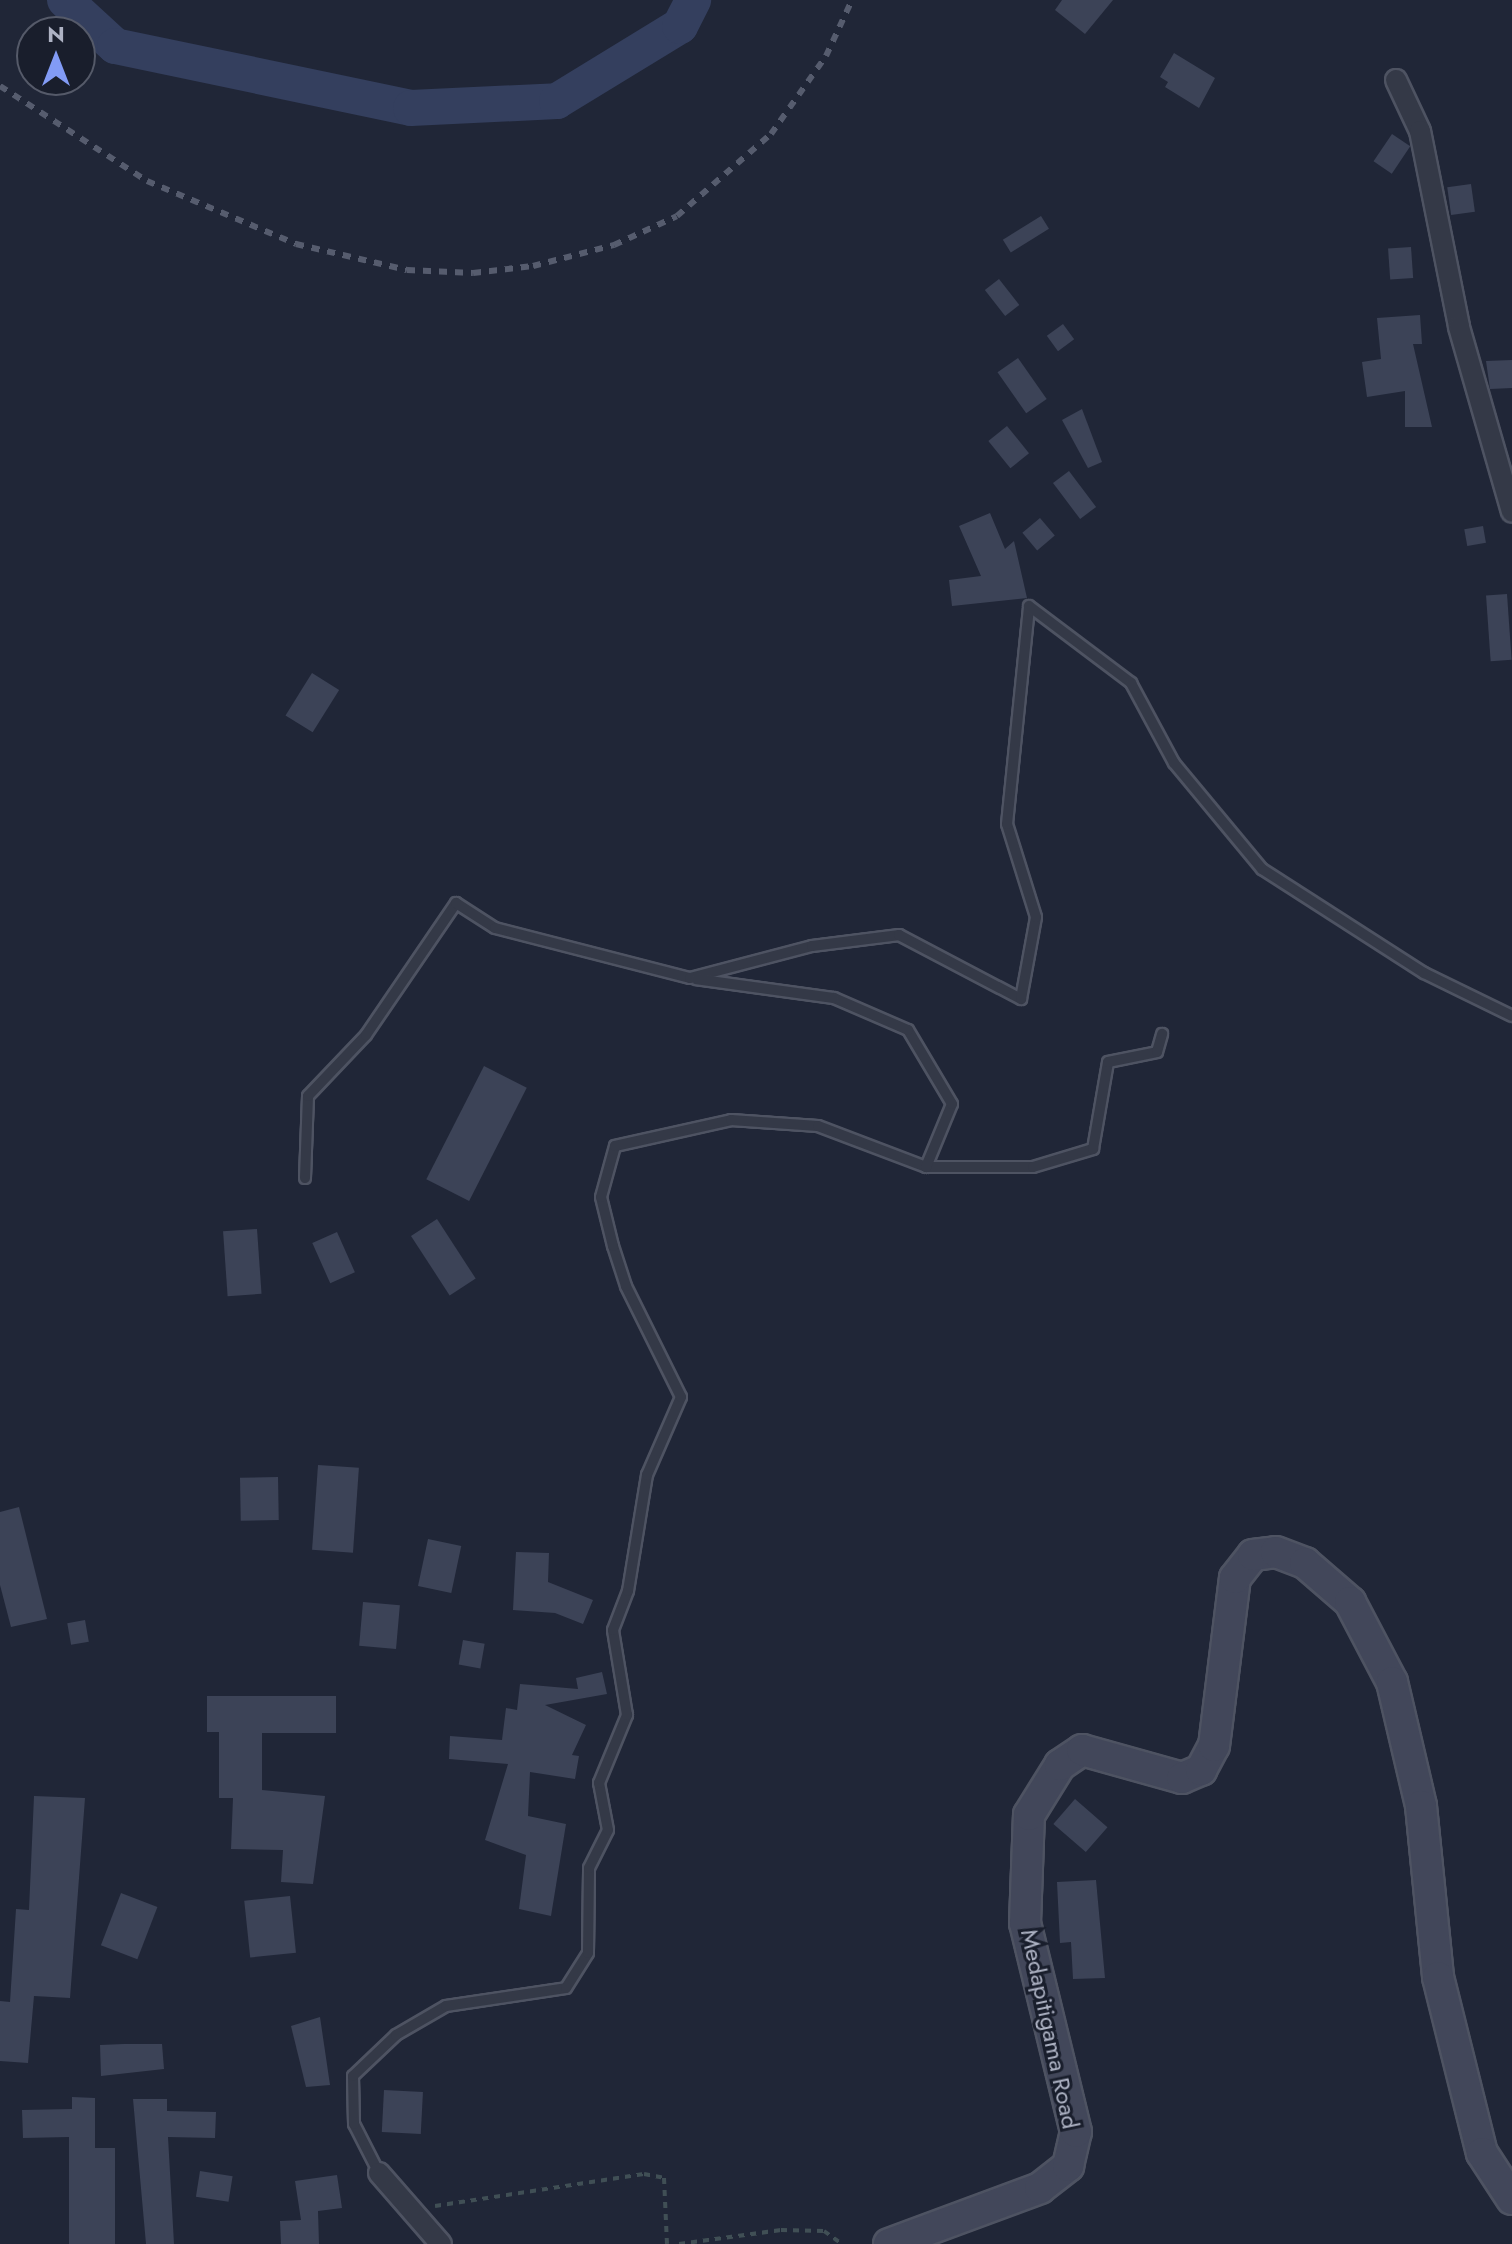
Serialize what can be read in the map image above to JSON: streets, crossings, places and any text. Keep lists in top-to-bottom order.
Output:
{
  "streets": {
    "street": ["Medapitigama Road"]
  },
  "north": "top"
}
